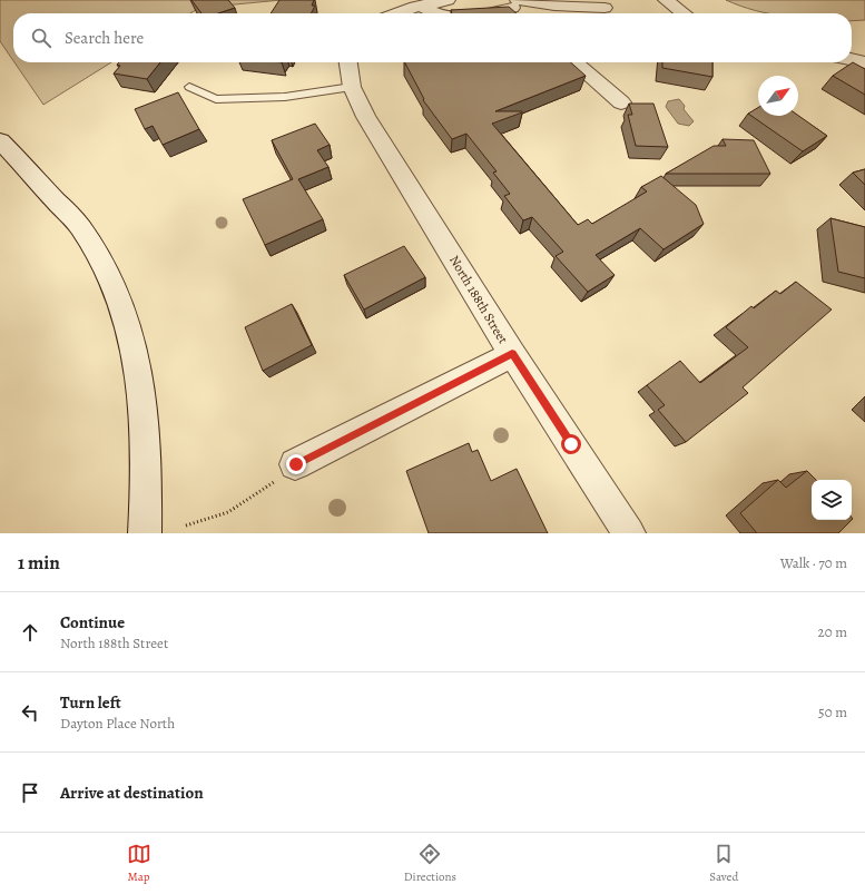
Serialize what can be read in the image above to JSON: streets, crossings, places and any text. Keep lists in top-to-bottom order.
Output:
{
  "streets": {
    "street": ["North 188th Street"]
  },
  "north": "top right",
  "page": {
    "search": "Search here",
    "heading": ["1 min", "Walk · 70 m"],
    "list": [
      ["Continue", "North 188th Street", "20 m"],
      ["Turn left", "Dayton Place North", "50 m"],
      "Arrive at destination"
    ],
    "nav": ["Map", "Directions", "Saved"]
  }
}
